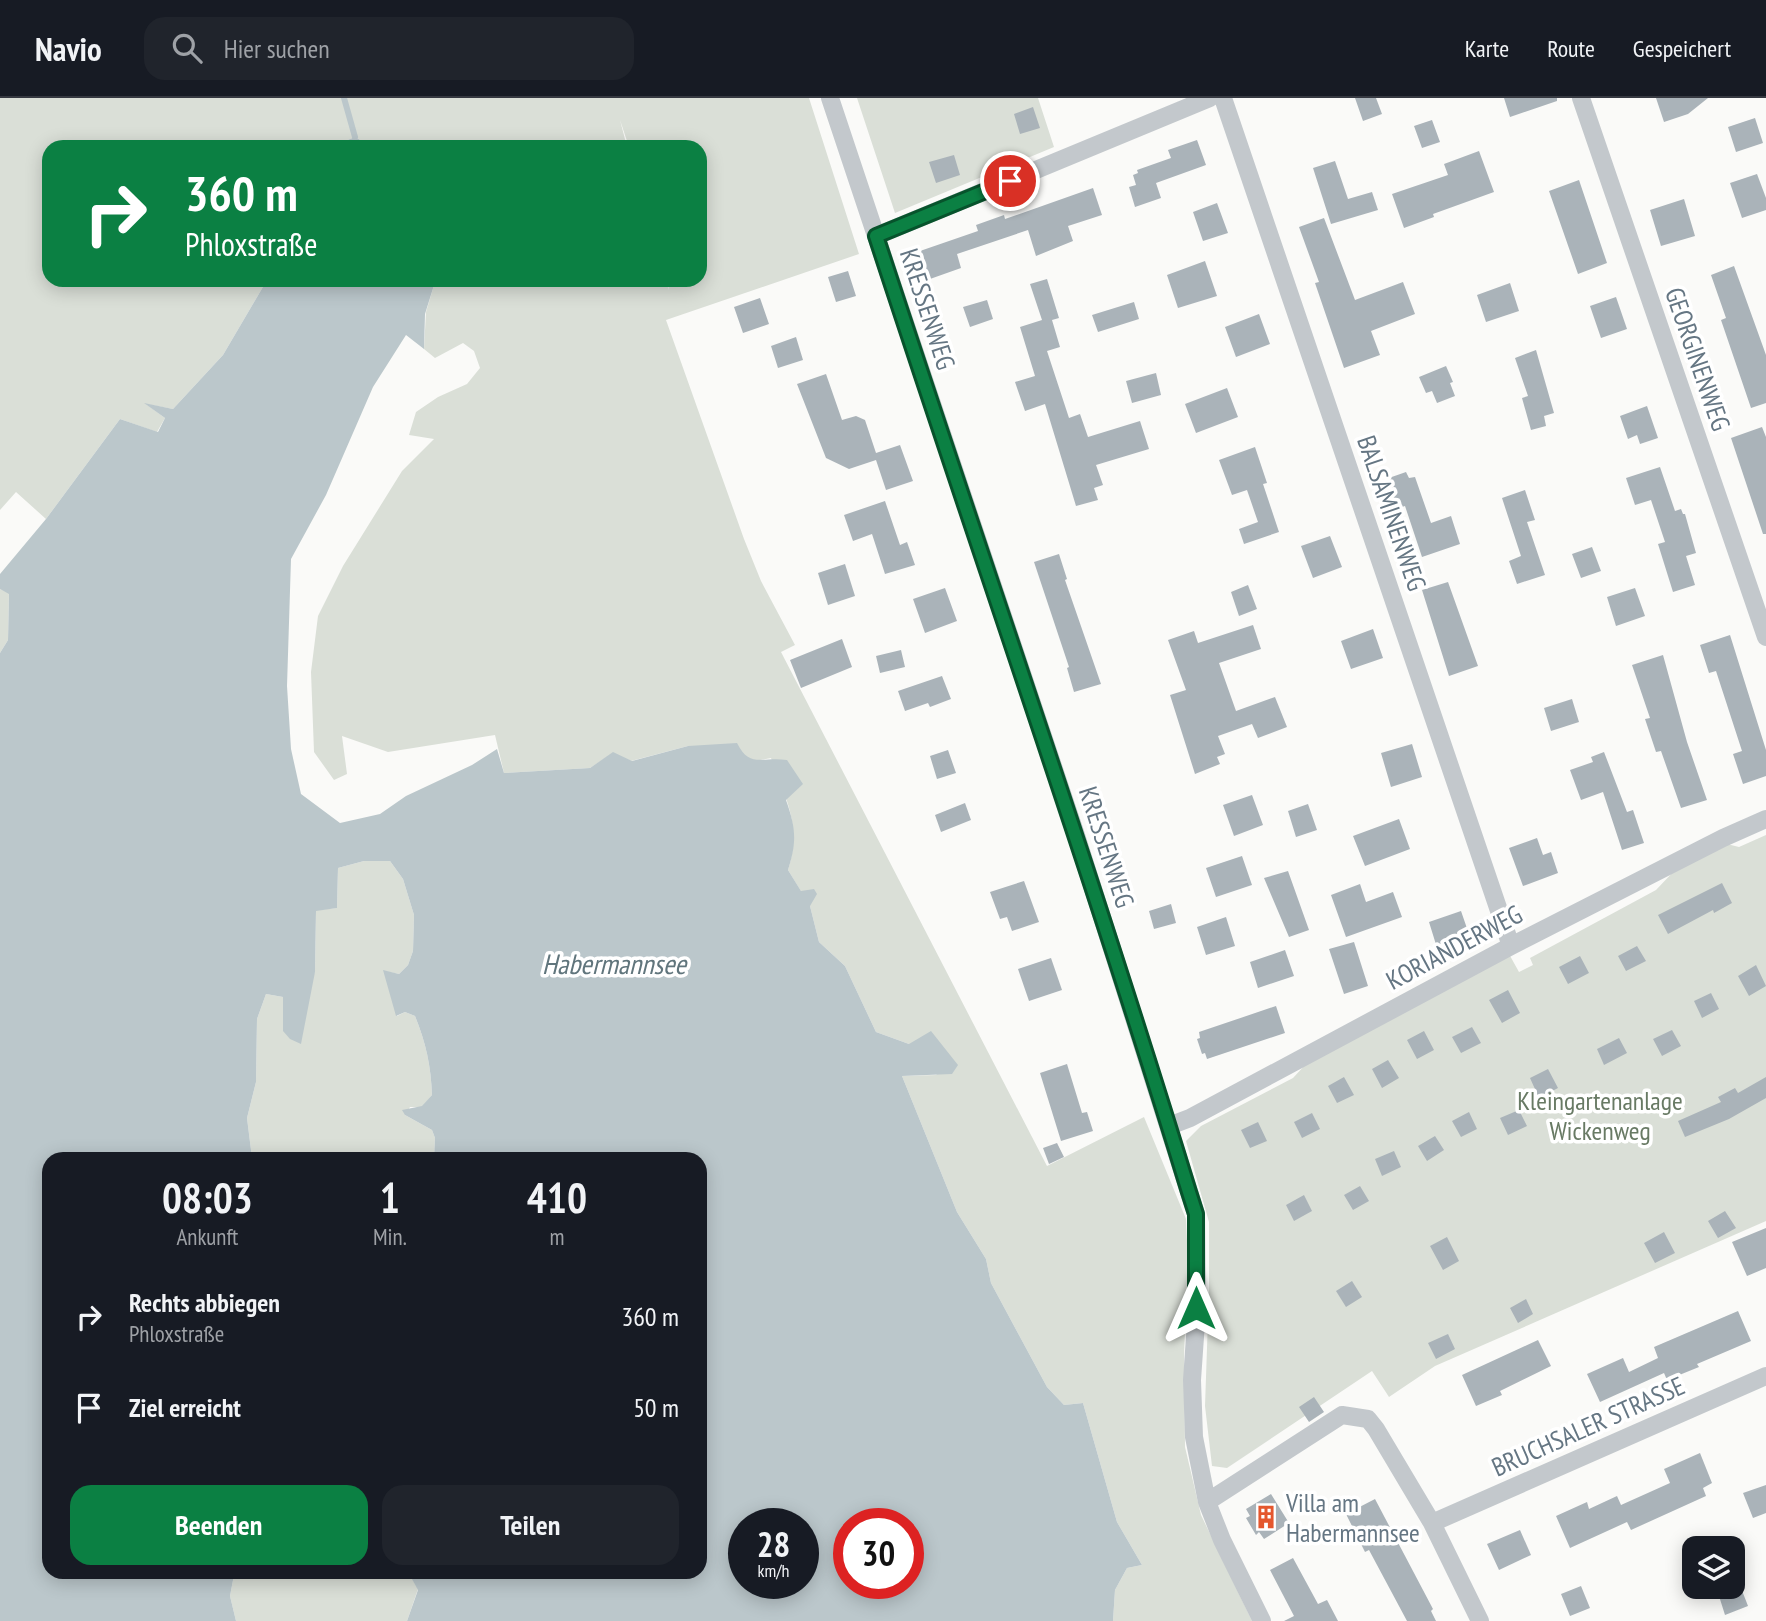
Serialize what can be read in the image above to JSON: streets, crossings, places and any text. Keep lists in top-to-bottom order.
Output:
{
  "streets": {
    "street": [
      "KRESSENWEG",
      "GEORGINENWEG",
      "BALSAMINENWEG",
      "KORIANDERWEG",
      "BRUCHSALER STRASSE"
    ]
  },
  "crossings": [
    ["KRESSENWEG", "KORIANDERWEG"],
    ["BALSAMINENWEG", "KORIANDERWEG"]
  ],
  "water": ["Habermannsee"],
  "parks": ["Kleingartenanlage Wickenweg"],
  "places": {
    "building": ["Villa am Habermannsee"]
  },
  "page": {
    "header": "Navio",
    "search": "Hier suchen",
    "nav": ["Karte", "Route", "Gespeichert"],
    "turn": ["360 m", "Phloxstraße"],
    "eta": [
      "08:03",
      "Ankunft",
      "1",
      "Min.",
      "410",
      "m"
    ],
    "list": [
      {
        "name": "Rechts abbiegen",
        "note": "Phloxstraße",
        "value": "360 m"
      },
      {
        "name": "Ziel erreicht",
        "value": "50 m"
      }
    ],
    "buttons": ["Beenden", "Teilen"],
    "speed": "28 km/h",
    "limit": "30"
  }
}
